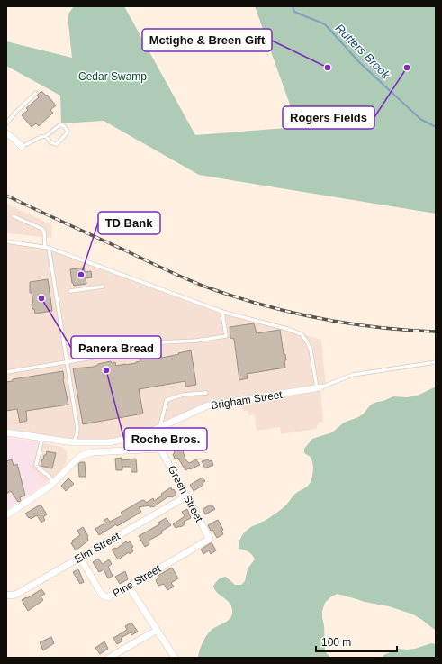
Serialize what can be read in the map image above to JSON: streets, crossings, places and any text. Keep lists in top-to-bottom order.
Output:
{
  "streets": {
    "street": [
      "Brigham Street",
      "Green Street",
      "Elm Street",
      "Pine Street"
    ]
  },
  "crossings": [
    ["Green Street", "Elm Street"],
    ["Green Street", "Pine Street"],
    ["Elm Street", "Pine Street"]
  ],
  "water": ["Rutters Brook"],
  "parks": ["Cedar Swamp"],
  "places": [
    "Mctighe & Breen Gift",
    "Rogers Fields",
    "TD Bank",
    "Panera Bread",
    "Roche Bros."
  ],
  "scale_bar": "100 m"
}
